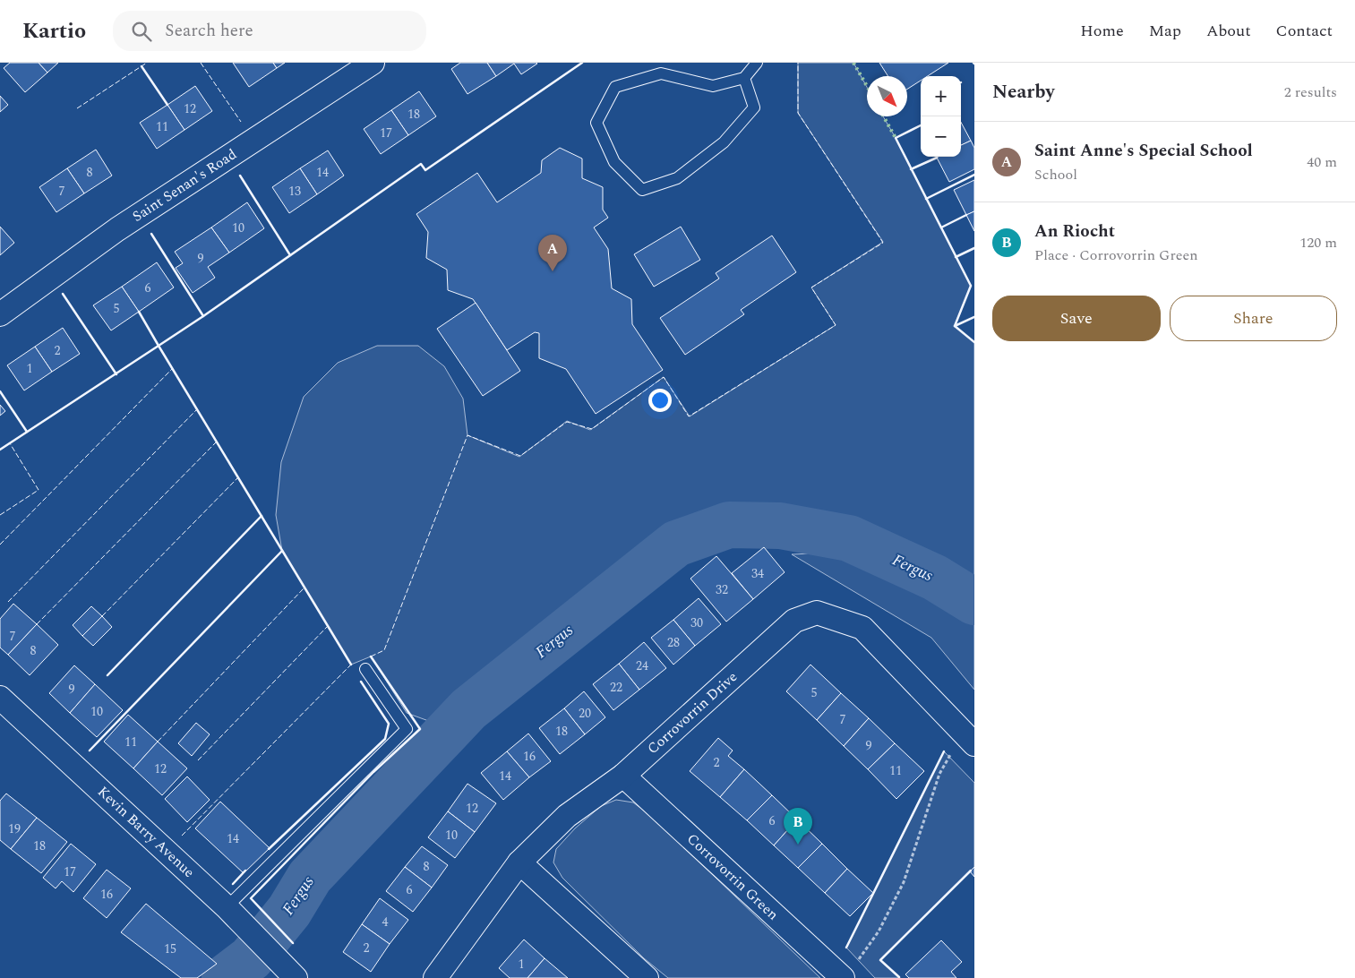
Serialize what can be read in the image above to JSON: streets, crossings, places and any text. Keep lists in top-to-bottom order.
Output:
{
  "streets": {
    "street": [
      "Saint Senan's Road",
      "Corrovorrin Drive",
      "Kevin Barry Avenue",
      "Corrovorrin Green"
    ]
  },
  "crossings": [
    ["Corrovorrin Drive", "Corrovorrin Green"]
  ],
  "water": ["Fergus"],
  "house_numbers": [
    "12",
    "18",
    "11",
    "17",
    "8",
    "14",
    "7",
    "13",
    "10",
    "9",
    "6",
    "5",
    "2",
    "1",
    "34",
    "32",
    "30",
    "7",
    "28",
    "8",
    "24",
    "22",
    "9",
    "5",
    "10",
    "20",
    "7",
    "18",
    "11",
    "9",
    "16",
    "2",
    "12",
    "11",
    "14",
    "12",
    "6",
    "19",
    "10",
    "14",
    "18",
    "8",
    "17",
    "6",
    "16",
    "4",
    "2",
    "15",
    "1"
  ],
  "north": "bottom right",
  "page": {
    "header": "Kartio",
    "search": "Search here",
    "nav": [
      "Home",
      "Map",
      "About",
      "Contact"
    ],
    "heading": ["Nearby", "2 results"],
    "map_buttons": ["+", "−"],
    "list": [
      {
        "mark": "A",
        "name": "Saint Anne's Special School",
        "note": "School",
        "value": "40 m"
      },
      {
        "mark": "B",
        "name": "An Riocht",
        "note": "Place · Corrovorrin Green",
        "value": "120 m"
      }
    ],
    "pins": ["A", "B"],
    "buttons": ["Save", "Share"]
  }
}
